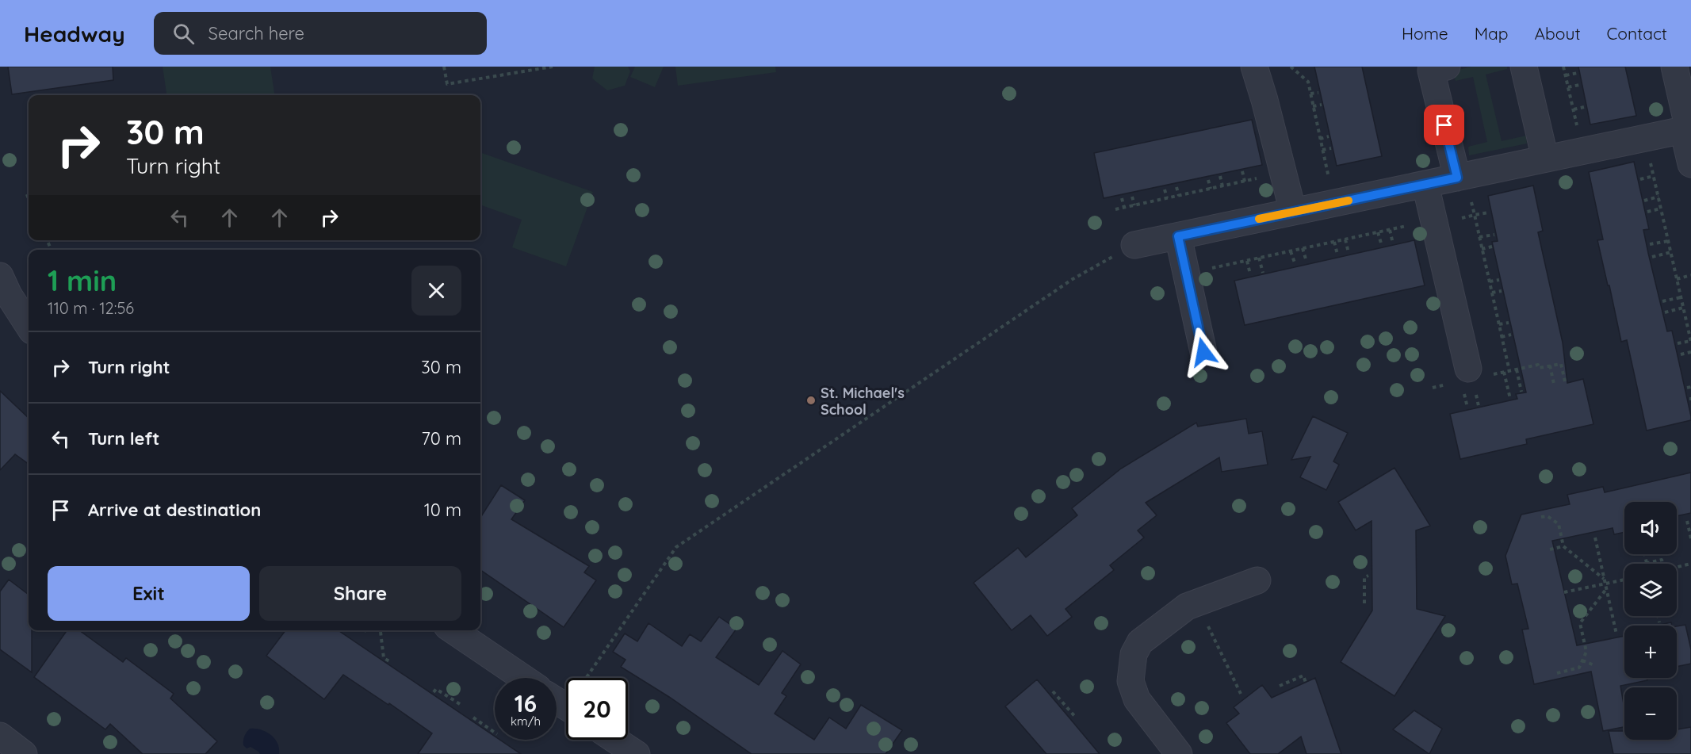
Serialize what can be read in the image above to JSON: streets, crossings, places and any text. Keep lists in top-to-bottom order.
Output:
{
  "places": ["St. Michael's School"],
  "page": {
    "header": "Headway",
    "search": "Search here",
    "nav": [
      "Home",
      "Map",
      "About",
      "Contact"
    ],
    "turn": ["30 m", "Turn right"],
    "heading": ["1 min", "110 m · 12:56"],
    "list": [
      {
        "name": "Turn right",
        "value": "30 m"
      },
      {
        "name": "Turn left",
        "value": "70 m"
      },
      {
        "name": "Arrive at destination",
        "value": "10 m"
      }
    ],
    "map_buttons": ["+", "−"],
    "buttons": ["Exit", "Share"],
    "speed": "16 km/h",
    "limit": "20"
  }
}
